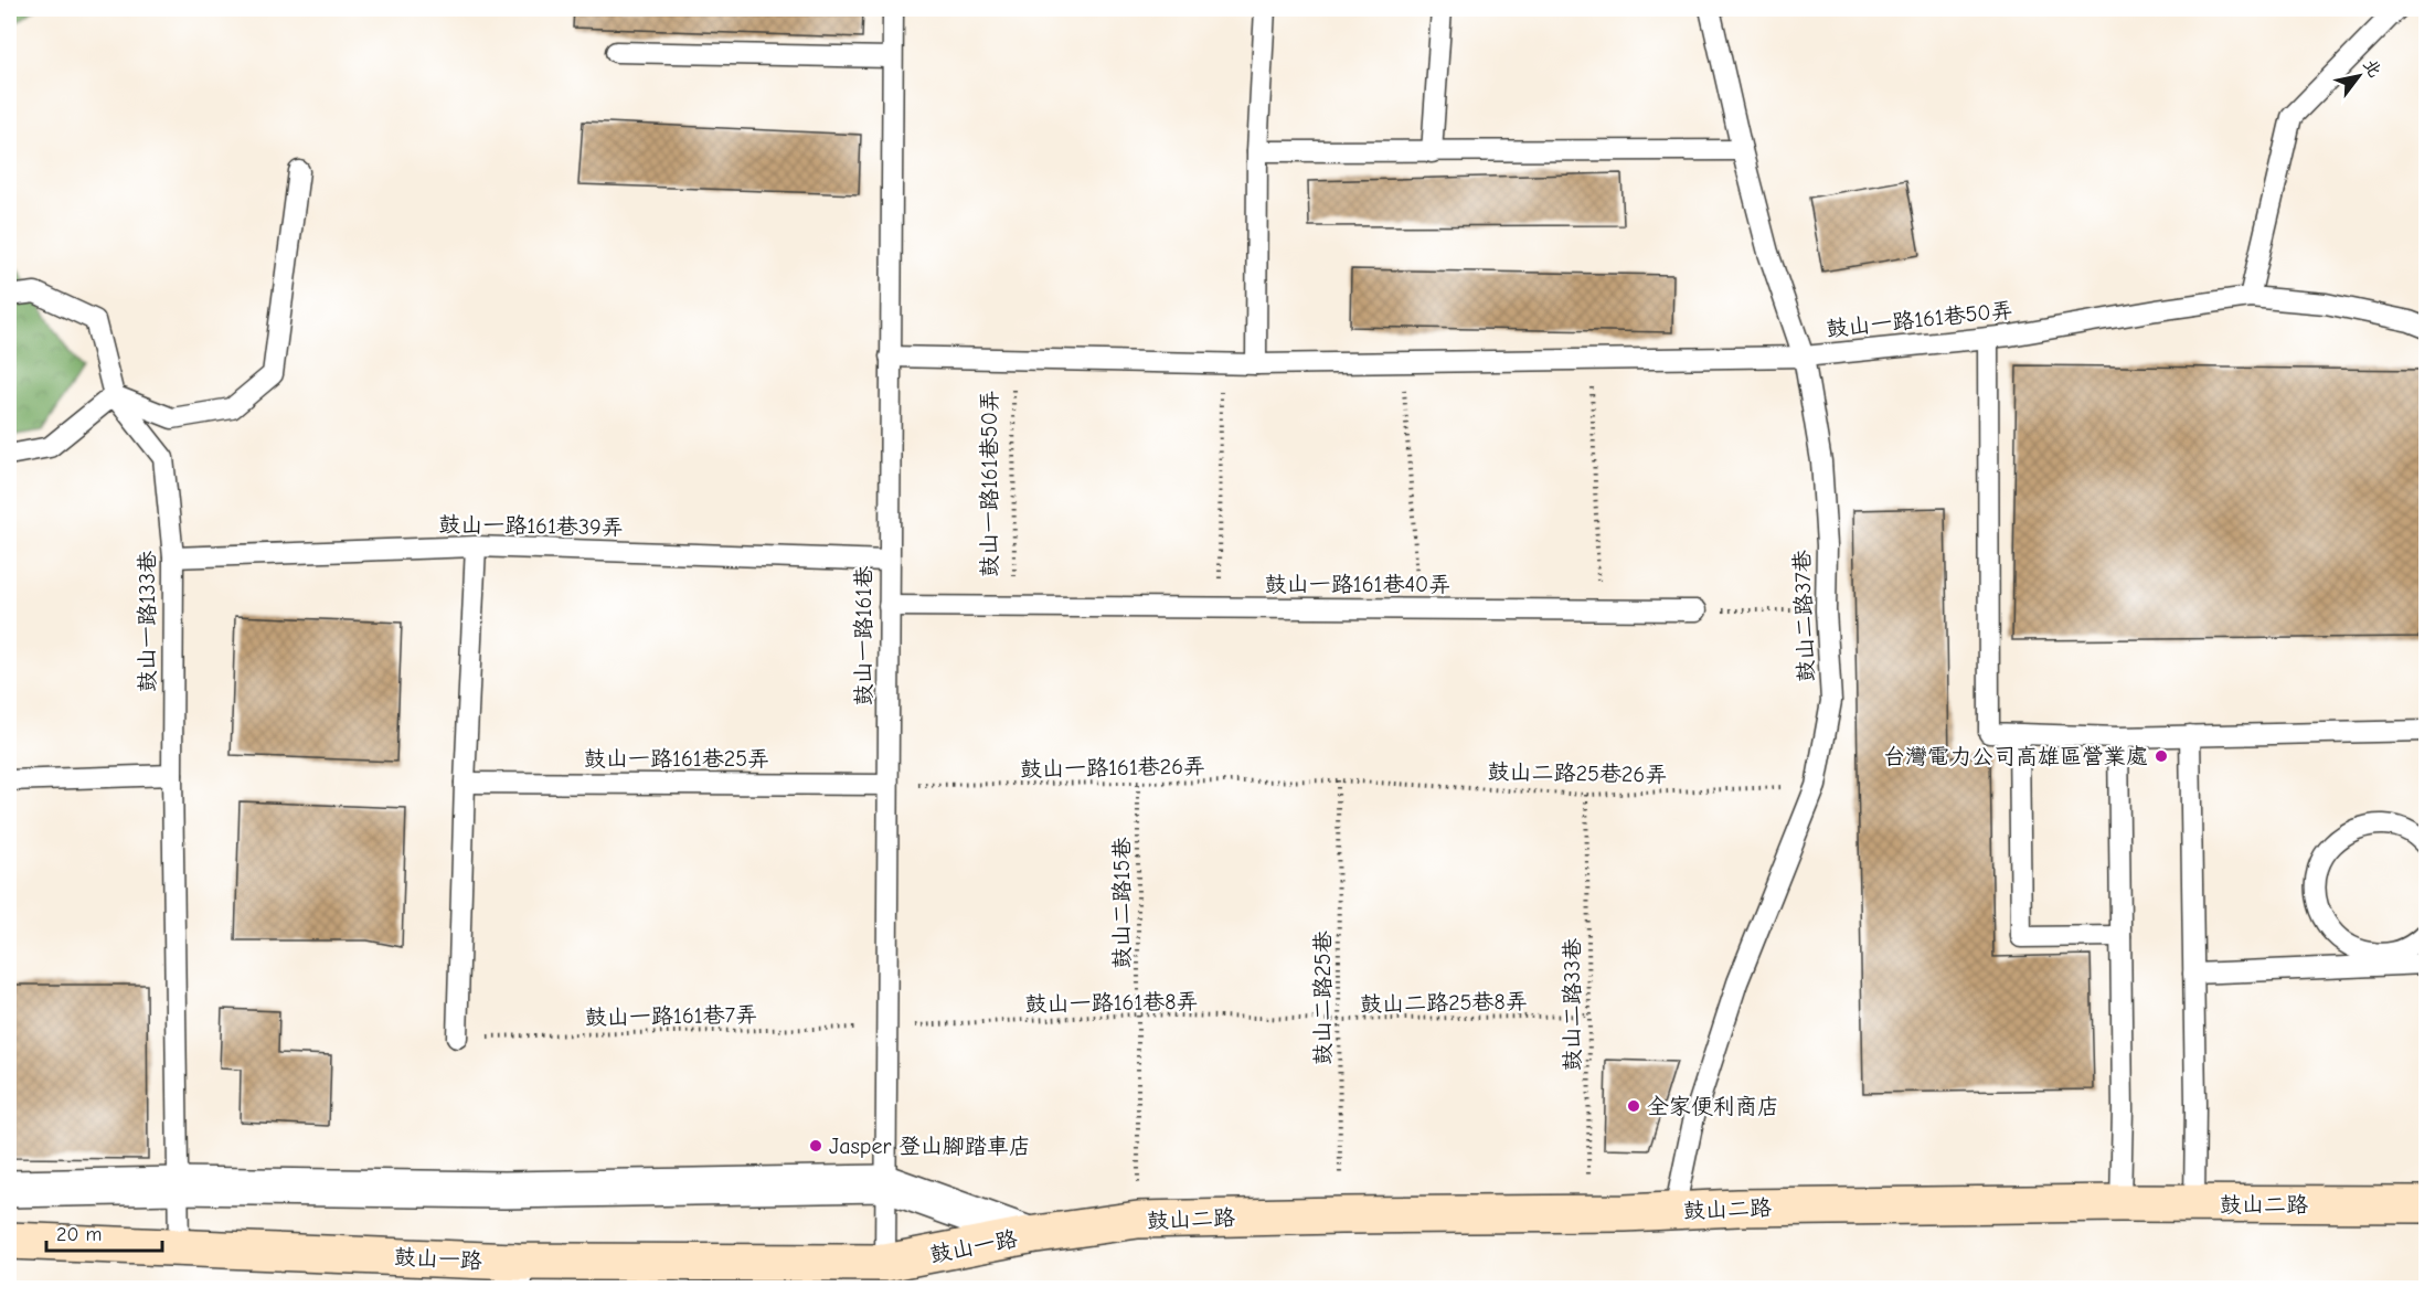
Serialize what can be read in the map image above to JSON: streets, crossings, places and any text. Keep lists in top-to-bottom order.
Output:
{
  "streets": {
    "street": ["鼓山二路", "鼓山一路"],
    "lane": [
      "鼓山一路161巷50弄",
      "鼓山一路161巷39弄",
      "鼓山一路161巷40弄",
      "鼓山二路37巷",
      "鼓山一路133巷",
      "鼓山一路161巷",
      "鼓山一路161巷25弄"
    ],
    "path": [
      "鼓山一路161巷26弄",
      "鼓山二路25巷26弄",
      "鼓山二路15巷",
      "鼓山二路25巷",
      "鼓山一路161巷8弄",
      "鼓山二路25巷8弄",
      "鼓山二路33巷",
      "鼓山一路161巷7弄"
    ]
  },
  "crossings": [
    ["鼓山一路161巷50弄", "鼓山一路161巷40弄"],
    ["鼓山一路161巷50弄", "鼓山二路37巷"],
    ["鼓山一路161巷50弄", "鼓山一路161巷"],
    ["鼓山一路161巷39弄", "鼓山一路133巷"],
    ["鼓山一路161巷39弄", "鼓山一路161巷"],
    ["鼓山一路161巷40弄", "鼓山一路161巷"],
    ["鼓山二路37巷", "鼓山二路25巷26弄"],
    ["鼓山二路37巷", "鼓山二路"],
    ["鼓山一路133巷", "鼓山一路"],
    ["鼓山一路161巷", "鼓山一路161巷25弄"],
    ["鼓山一路161巷", "鼓山一路161巷26弄"],
    ["鼓山一路161巷", "鼓山一路161巷8弄"],
    ["鼓山一路161巷", "鼓山一路161巷7弄"],
    ["鼓山一路161巷", "鼓山一路"],
    ["鼓山一路161巷25弄", "鼓山一路161巷26弄"],
    ["鼓山一路161巷26弄", "鼓山二路25巷26弄"],
    ["鼓山一路161巷26弄", "鼓山二路15巷"],
    ["鼓山一路161巷26弄", "鼓山二路25巷"],
    ["鼓山二路25巷26弄", "鼓山二路25巷"],
    ["鼓山二路25巷26弄", "鼓山二路33巷"],
    ["鼓山二路15巷", "鼓山一路161巷8弄"],
    ["鼓山二路15巷", "鼓山二路"],
    ["鼓山二路25巷", "鼓山一路161巷8弄"],
    ["鼓山二路25巷", "鼓山二路25巷8弄"],
    ["鼓山二路25巷", "鼓山二路"],
    ["鼓山一路161巷8弄", "鼓山二路25巷8弄"],
    ["鼓山一路161巷8弄", "鼓山一路161巷7弄"],
    ["鼓山二路25巷8弄", "鼓山二路33巷"],
    ["鼓山二路33巷", "鼓山二路"],
    ["鼓山二路", "鼓山一路"]
  ],
  "places": ["台灣電力公司高雄區營業處", "全家便利商店", "Jasper 登山腳踏車店"],
  "scale_bar": "20 m",
  "north": "top right"
}
